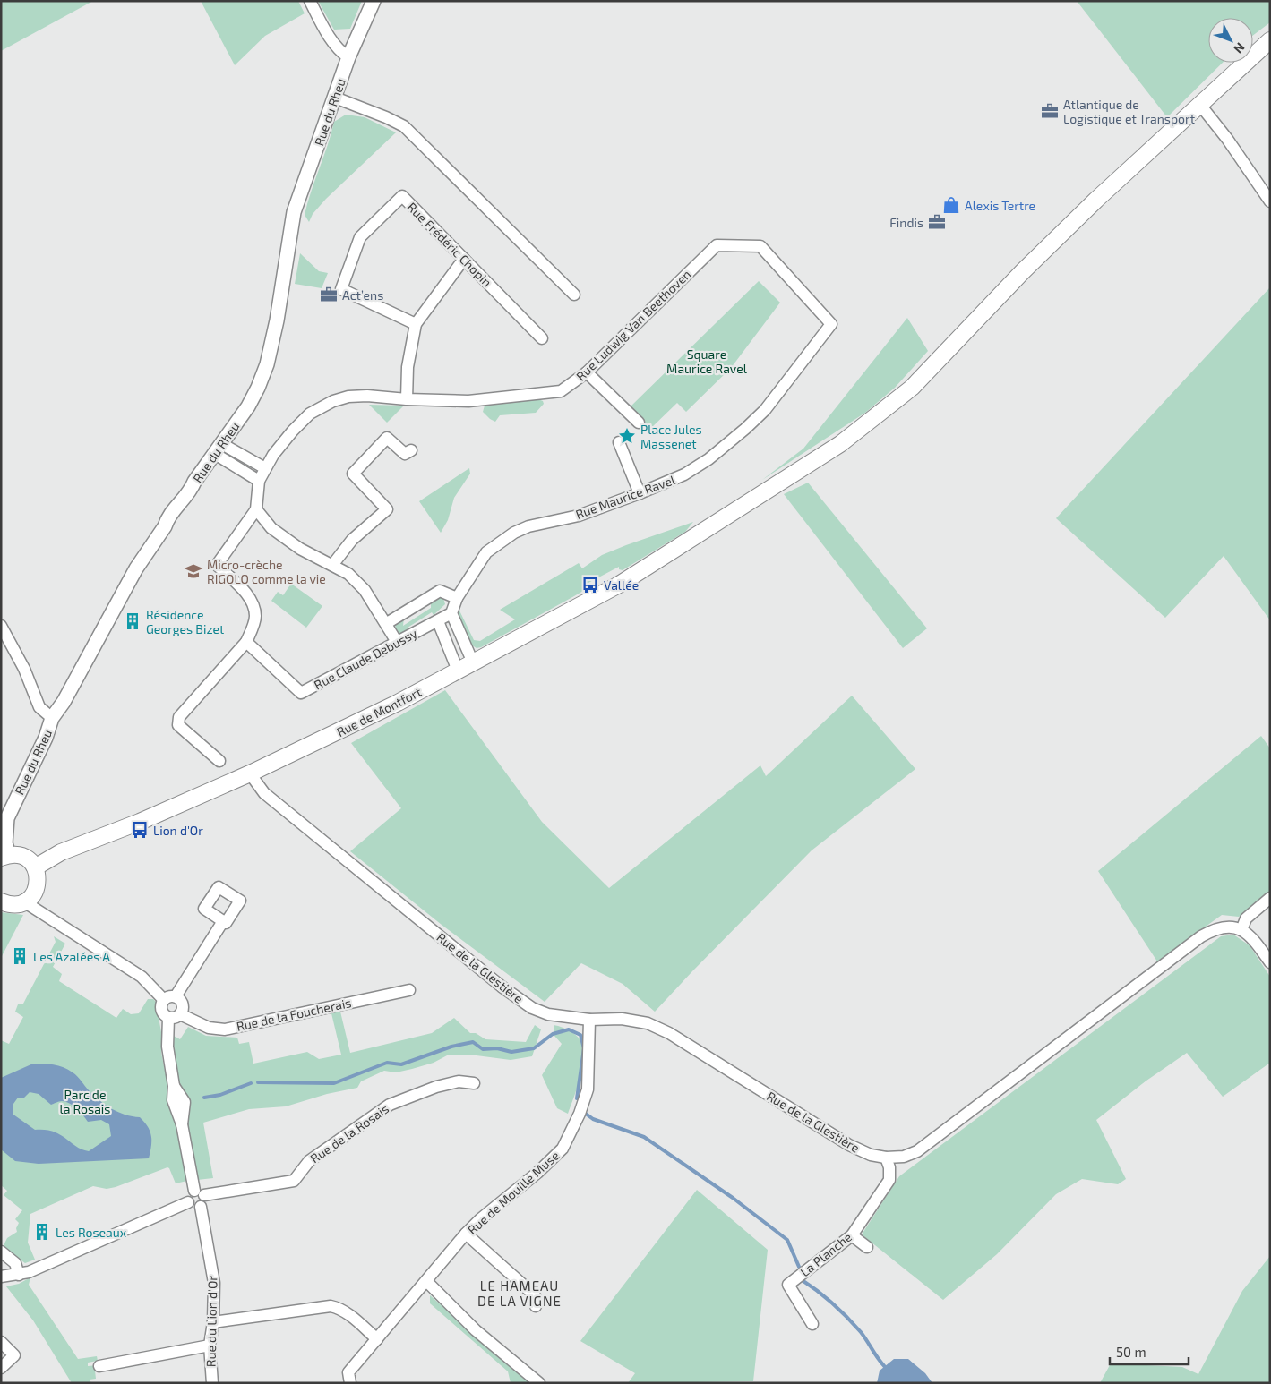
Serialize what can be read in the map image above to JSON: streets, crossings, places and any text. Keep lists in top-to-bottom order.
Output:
{
  "streets": {
    "main road": ["Rue de Montfort"],
    "street": [
      "Rue du Rheu",
      "Rue Frédéric Chopin",
      "Rue Ludwig Van Beethoven",
      "Rue Maurice Ravel",
      "Rue Claude Debussy",
      "Rue de la Glestière",
      "Rue de la Foucherais",
      "Rue de la Rosais",
      "Rue de Mouille Muse",
      "La Planche",
      "Rue du Lion d'Or"
    ]
  },
  "crossings": [
    ["Rue Ludwig Van Beethoven", "Rue Maurice Ravel"],
    ["Rue Maurice Ravel", "Rue Claude Debussy"],
    ["Rue de Montfort", "Rue de la Glestière"],
    ["Rue de la Glestière", "Rue de Mouille Muse"],
    ["Rue de la Glestière", "La Planche"],
    ["Rue de la Rosais", "Rue du Lion d'Or"]
  ],
  "districts": ["LE HAMEAU DE LA VIGNE"],
  "parks": ["Square Maurice Ravel", "Parc de la Rosais"],
  "places": {
    "office": ["Atlantique de Logistique et Transport", "Findis", "Act’ens"],
    "shop": ["Alexis Tertre"],
    "place": ["Place Jules Massenet"],
    "school or university": ["Micro-crèche RIGOLO comme la vie"],
    "bus stop": ["Vallée", "Lion d'Or"],
    "building": ["Résidence Georges Bizet", "Les Azalées A", "Les Roseaux"]
  },
  "scale_bar": "50 m",
  "north": "bottom right"
}
